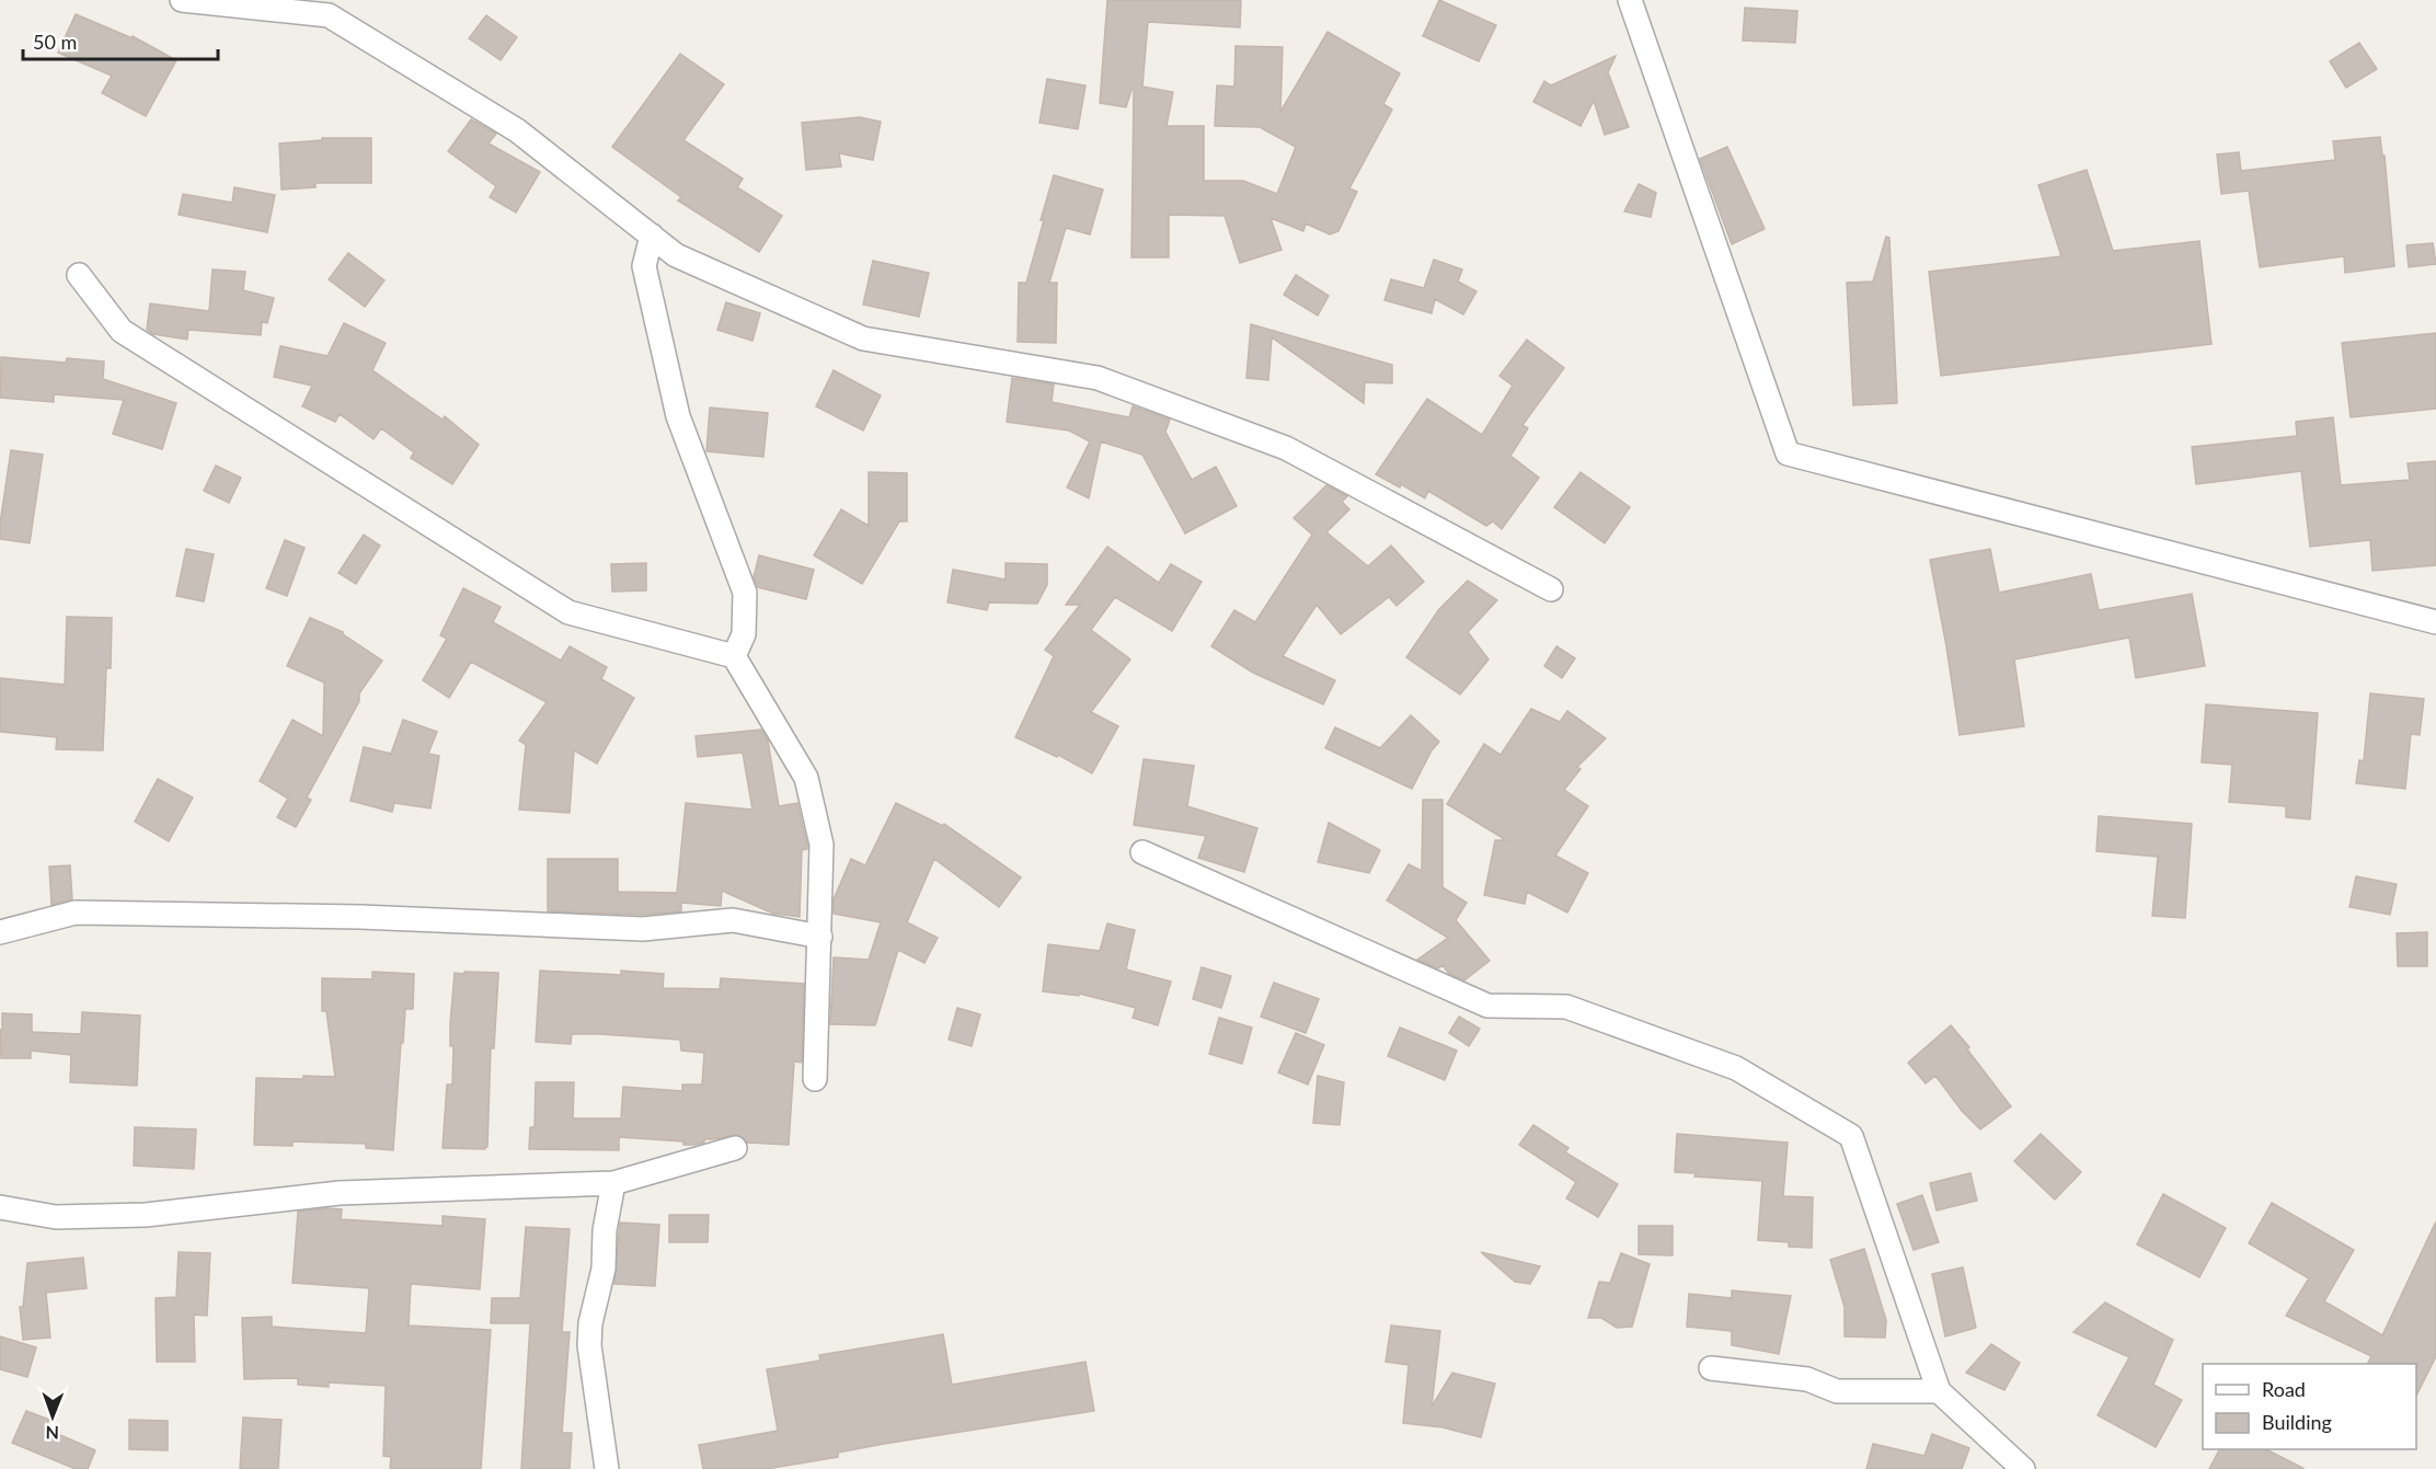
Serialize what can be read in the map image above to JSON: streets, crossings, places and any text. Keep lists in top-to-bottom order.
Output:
{
  "legend": ["Road", "Building"],
  "scale_bar": "50 m",
  "north": "bottom"
}
